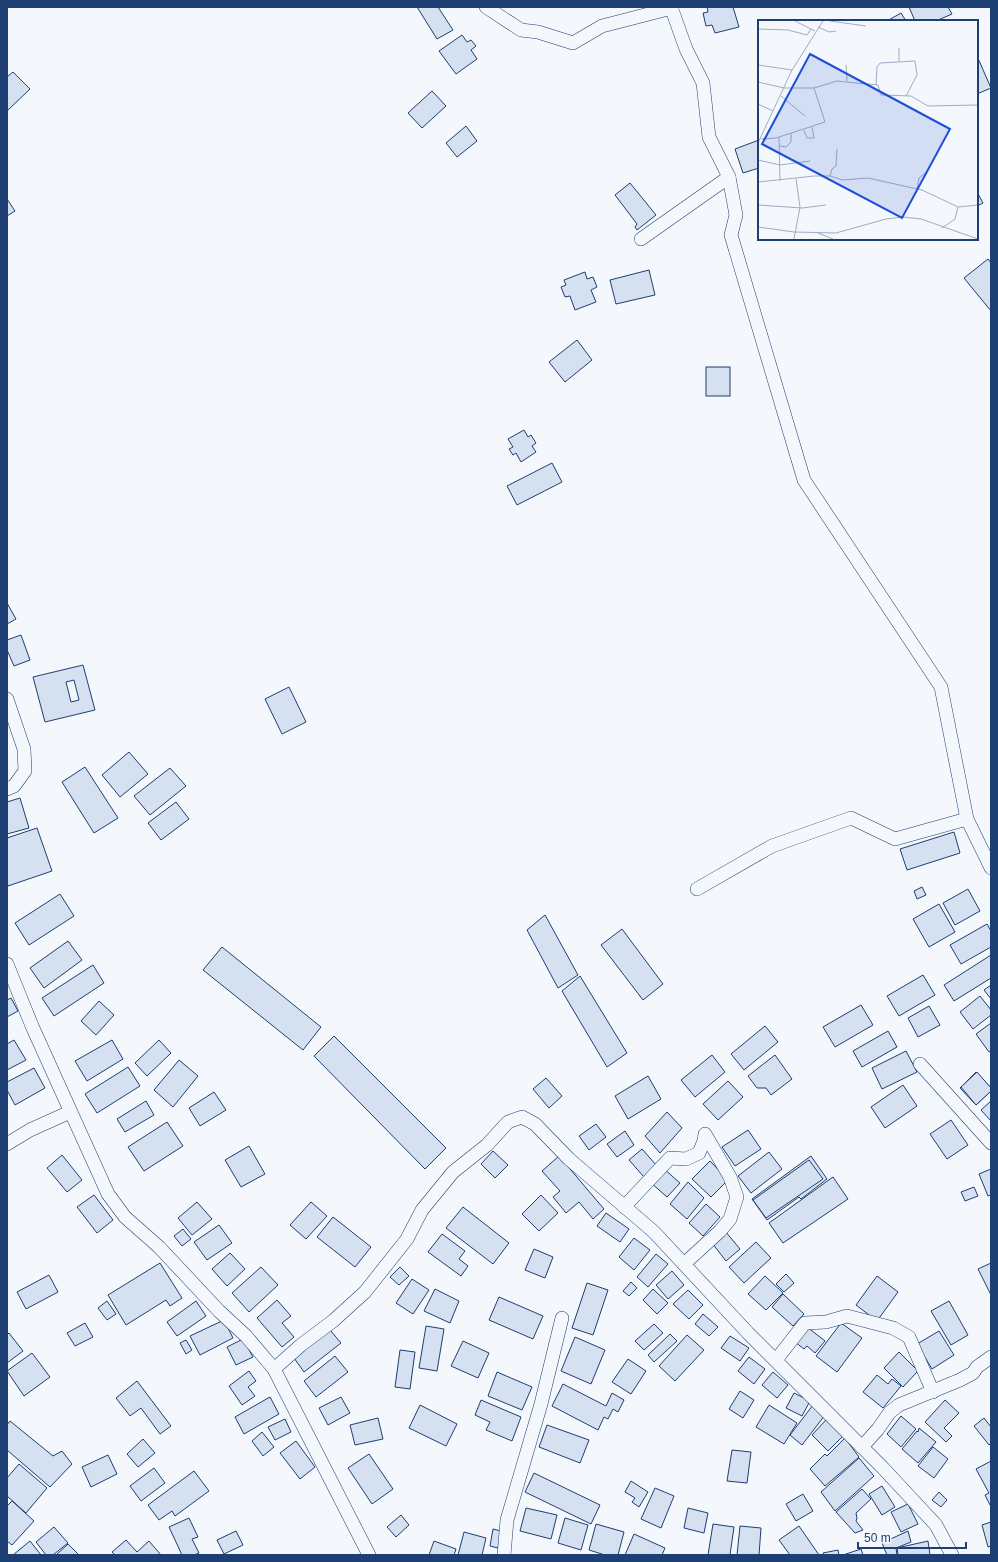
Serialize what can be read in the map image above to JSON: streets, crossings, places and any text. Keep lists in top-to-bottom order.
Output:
{
  "scale_bar": "50 m"
}
